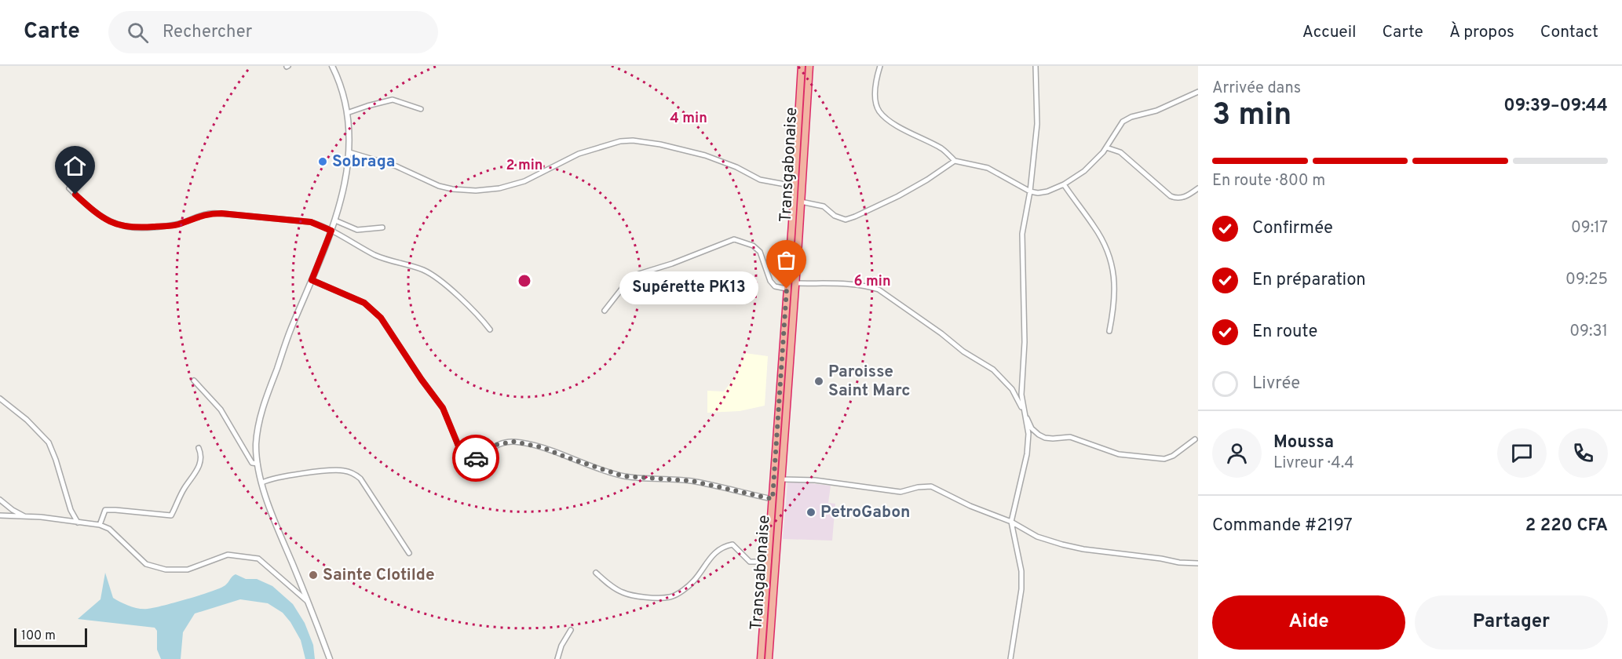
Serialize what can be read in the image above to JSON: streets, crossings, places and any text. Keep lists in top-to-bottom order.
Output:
{
  "streets": {
    "highway": ["Transgabonaise"]
  },
  "places": [
    "Sobraga",
    "Supérette PK13",
    "Paroisse Saint Marc",
    "PetroGabon",
    "Sainte Clotilde"
  ],
  "scale_bar": "100 m",
  "page": {
    "header": "Carte",
    "search": "Rechercher",
    "nav": [
      "Accueil",
      "Carte",
      "À propos",
      "Contact"
    ],
    "heading": ["3 min", "Arrivée dans", "09:39–09:44"],
    "panel": [
      "Moussa",
      "Livreur · 4.4",
      "Commande #2197",
      "2 220 CFA"
    ],
    "bar": "En route · 800 m",
    "list": [
      ["Confirmée", "09:17"],
      ["En préparation", "09:25"],
      ["En route", "09:31"],
      "Livrée"
    ],
    "bubble": "Supérette PK13",
    "buttons": ["Aide", "Partager"],
    "scale": "100 m"
  },
  "rings": ["4 min", "2 min", "6 min"]
}
